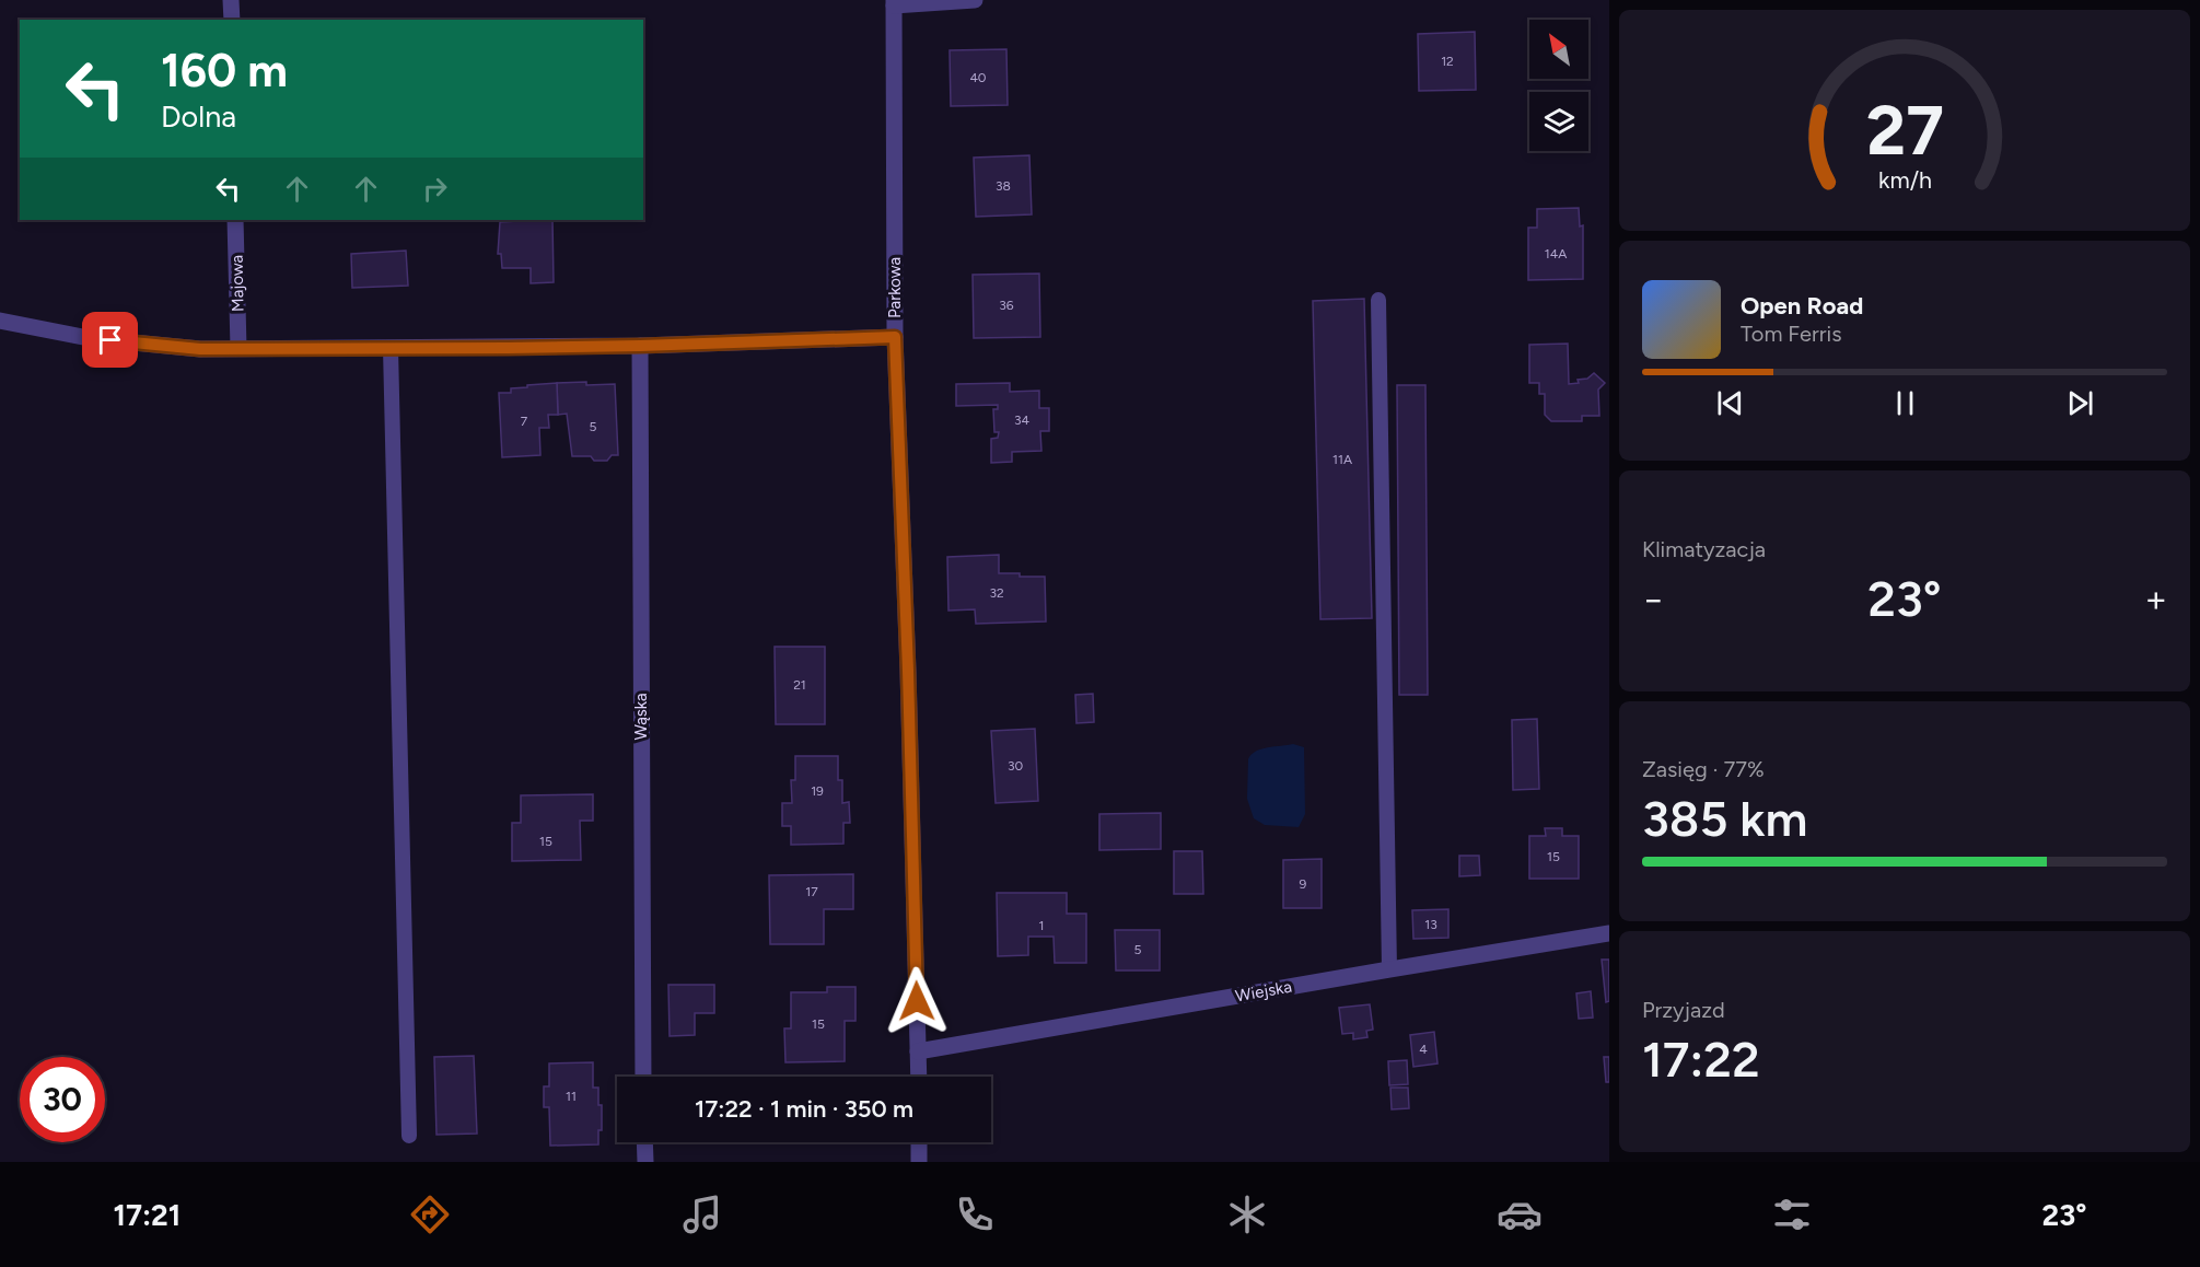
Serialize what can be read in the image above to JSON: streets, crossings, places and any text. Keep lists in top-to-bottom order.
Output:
{
  "streets": {
    "street": [
      "Majowa",
      "Parkowa",
      "Wąska",
      "Wiejska"
    ]
  },
  "crossings": [
    ["Parkowa", "Wiejska"]
  ],
  "house_numbers": [
    "12",
    "40",
    "38",
    "14A",
    "36",
    "34",
    "7",
    "5",
    "11A",
    "32",
    "21",
    "30",
    "19",
    "15",
    "15",
    "9",
    "17",
    "13",
    "1",
    "5",
    "15",
    "4",
    "11"
  ],
  "north": "top left",
  "page": {
    "turn": ["160 m", "Dolna"],
    "song": ["Open Road", "Tom Ferris"],
    "tile": [
      "Klimatyzacja",
      ["Zasięg · 77%", "385 km"],
      ["Przyjazd", "17:22"]
    ],
    "heat": ["−", "23°", "+"],
    "limit": "30",
    "trip": "17:22 · 1 min · 350 m",
    "tabs": ["17:21", "23°"],
    "gauge": ["27", "km/h"]
  }
}
